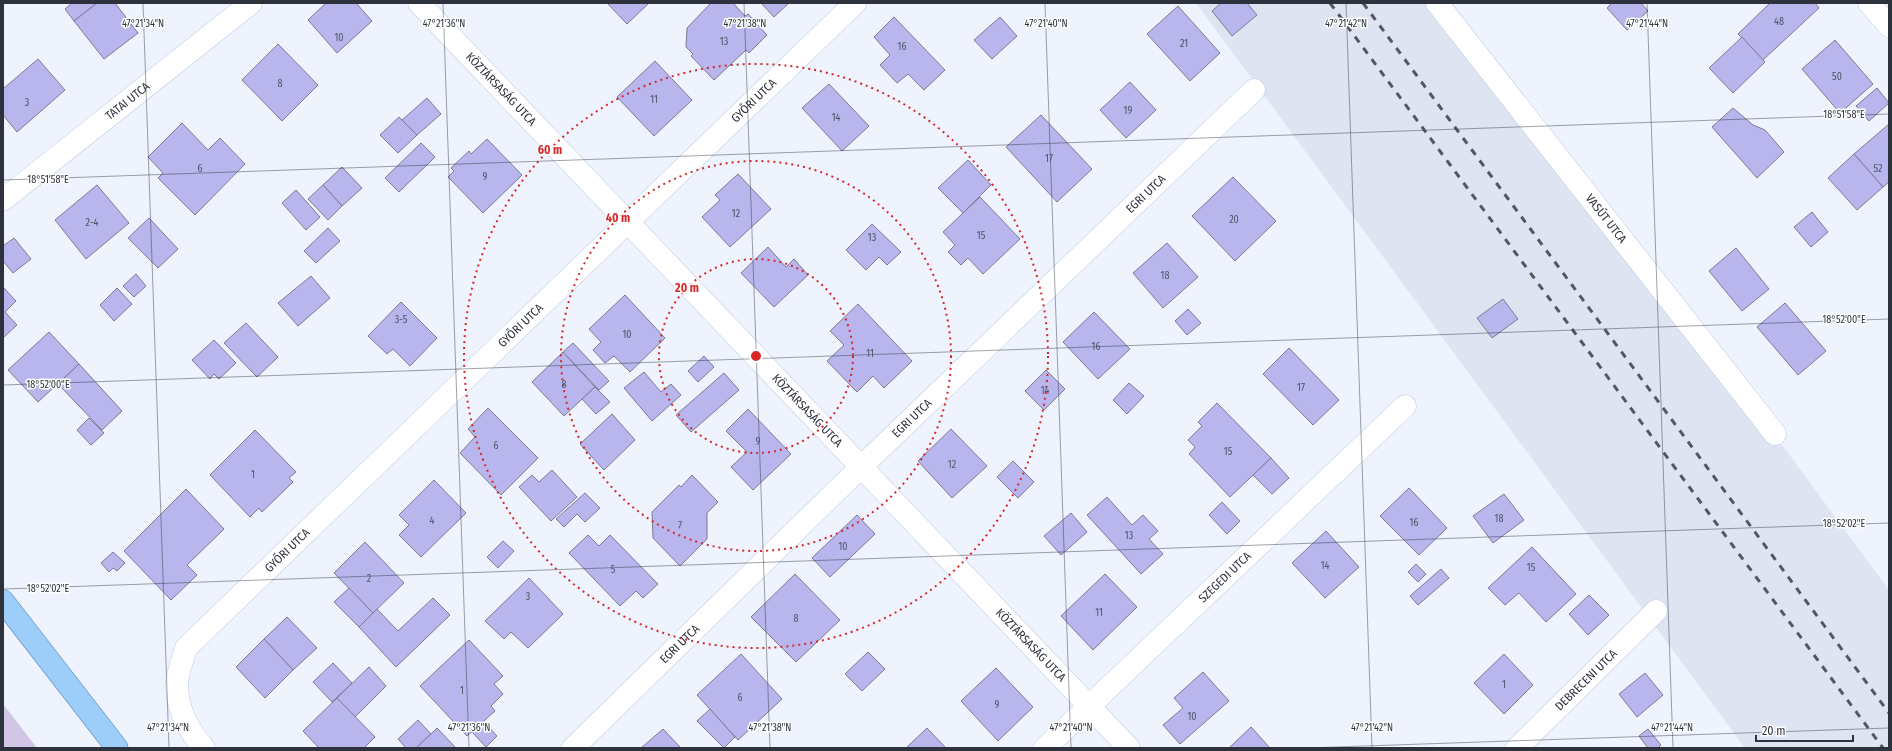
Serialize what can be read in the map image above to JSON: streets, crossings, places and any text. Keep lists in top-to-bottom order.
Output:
{
  "streets": {
    "street": [
      "KÖZTÁRSASÁG UTCA",
      "TATAI UTCA",
      "GYŐRI UTCA",
      "EGRI UTCA",
      "VASÚT UTCA",
      "SZEGEDI UTCA",
      "DEBRECENI UTCA"
    ]
  },
  "crossings": [
    ["KÖZTÁRSASÁG UTCA", "GYŐRI UTCA"],
    ["KÖZTÁRSASÁG UTCA", "EGRI UTCA"],
    ["KÖZTÁRSASÁG UTCA", "SZEGEDI UTCA"]
  ],
  "house_numbers": [
    "48",
    "10",
    "13",
    "21",
    "16",
    "50",
    "8",
    "11",
    "3",
    "19",
    "14",
    "17",
    "6",
    "52",
    "9",
    "12",
    "20",
    "2-4",
    "15",
    "13",
    "18",
    "3-5",
    "10",
    "16",
    "11",
    "8",
    "17",
    "14",
    "9",
    "6",
    "15",
    "12",
    "1",
    "18",
    "4",
    "16",
    "7",
    "13",
    "10",
    "14",
    "15",
    "5",
    "2",
    "3",
    "11",
    "8",
    "1",
    "1",
    "6",
    "9",
    "10"
  ],
  "scale_bar": "20 m",
  "coordinates": [
    "47°21'34\"N",
    "47°21'36\"N",
    "47°21'38\"N",
    "47°21'40\"N",
    "47°21'42\"N",
    "47°21'44\"N",
    "18°51'58\"E",
    "18°52'00\"E",
    "18°52'02\"E"
  ],
  "rings": ["60 m", "40 m", "20 m"]
}
